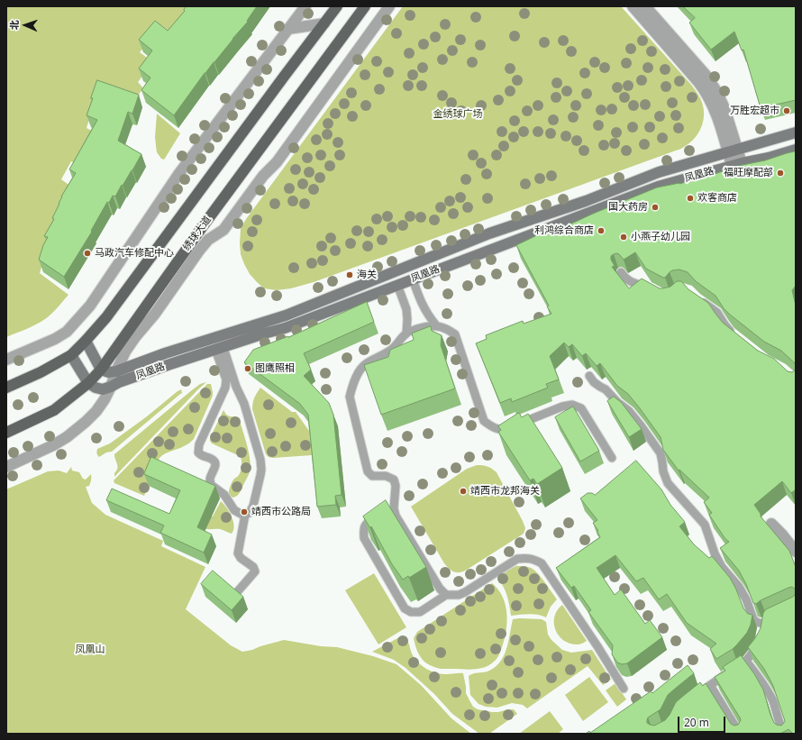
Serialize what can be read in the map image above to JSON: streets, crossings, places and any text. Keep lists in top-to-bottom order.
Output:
{
  "streets": {
    "main road": ["凤凰路", "绣球大道"]
  },
  "crossings": [
    ["凤凰路", "绣球大道"]
  ],
  "parks": ["金绣球广场", "凤凰山"],
  "places": [
    "万胜宏超市",
    "福旺摩配部",
    "欢客商店",
    "国大药房",
    "利鸿综合商店",
    "小燕子幼儿园",
    "马政汽车修配中心",
    "海关",
    "图鹰照相",
    "靖西市龙邦海关",
    "靖西市公路局"
  ],
  "scale_bar": "20 m",
  "north": "left"
}
